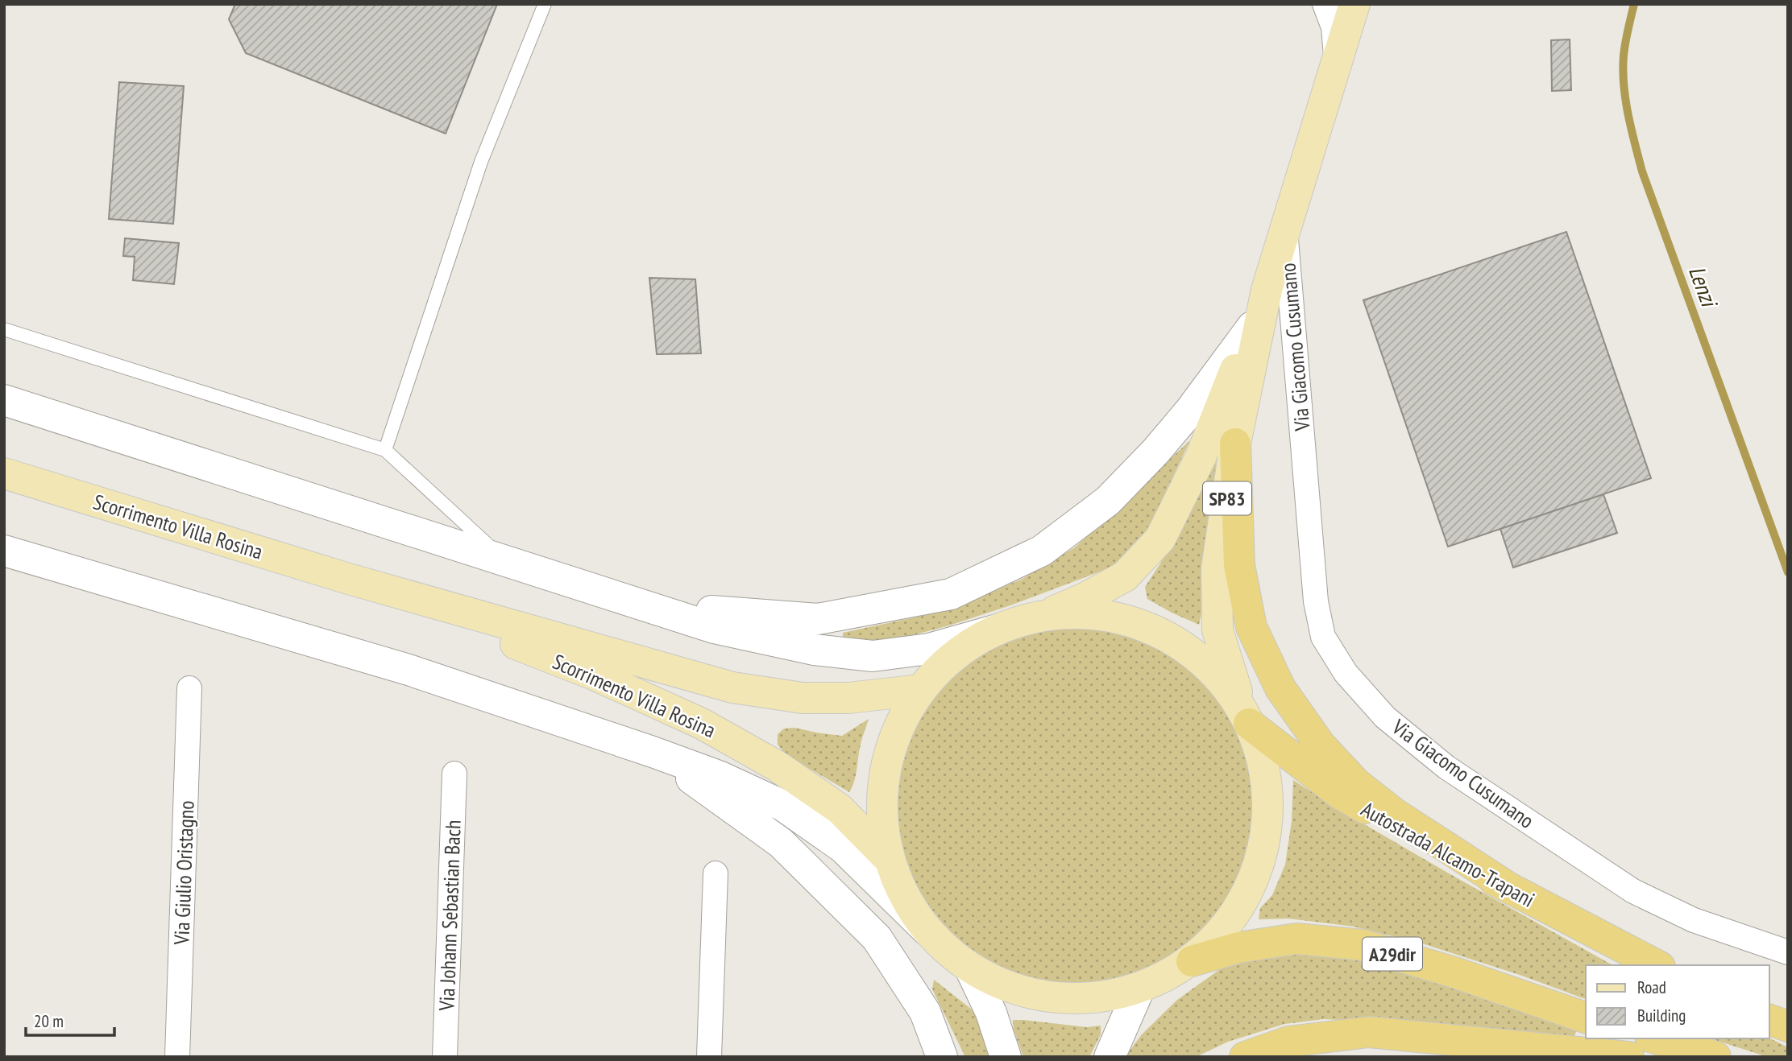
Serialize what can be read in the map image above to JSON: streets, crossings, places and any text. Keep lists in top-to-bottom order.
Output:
{
  "streets": {
    "highway": ["Autostrada Alcamo-Trapani", "A29dir"],
    "main road": ["SP83", "Scorrimento Villa Rosina"],
    "street": ["Via Giacomo Cusumano", "Via Giulio Oristagno", "Via Johann Sebastian Bach"]
  },
  "crossings": [
    ["Via Giacomo Cusumano", "SP83"],
    ["SP83", "Autostrada Alcamo-Trapani"]
  ],
  "water": ["Lenzi"],
  "legend": ["Road", "Building"],
  "scale_bar": "20 m"
}
